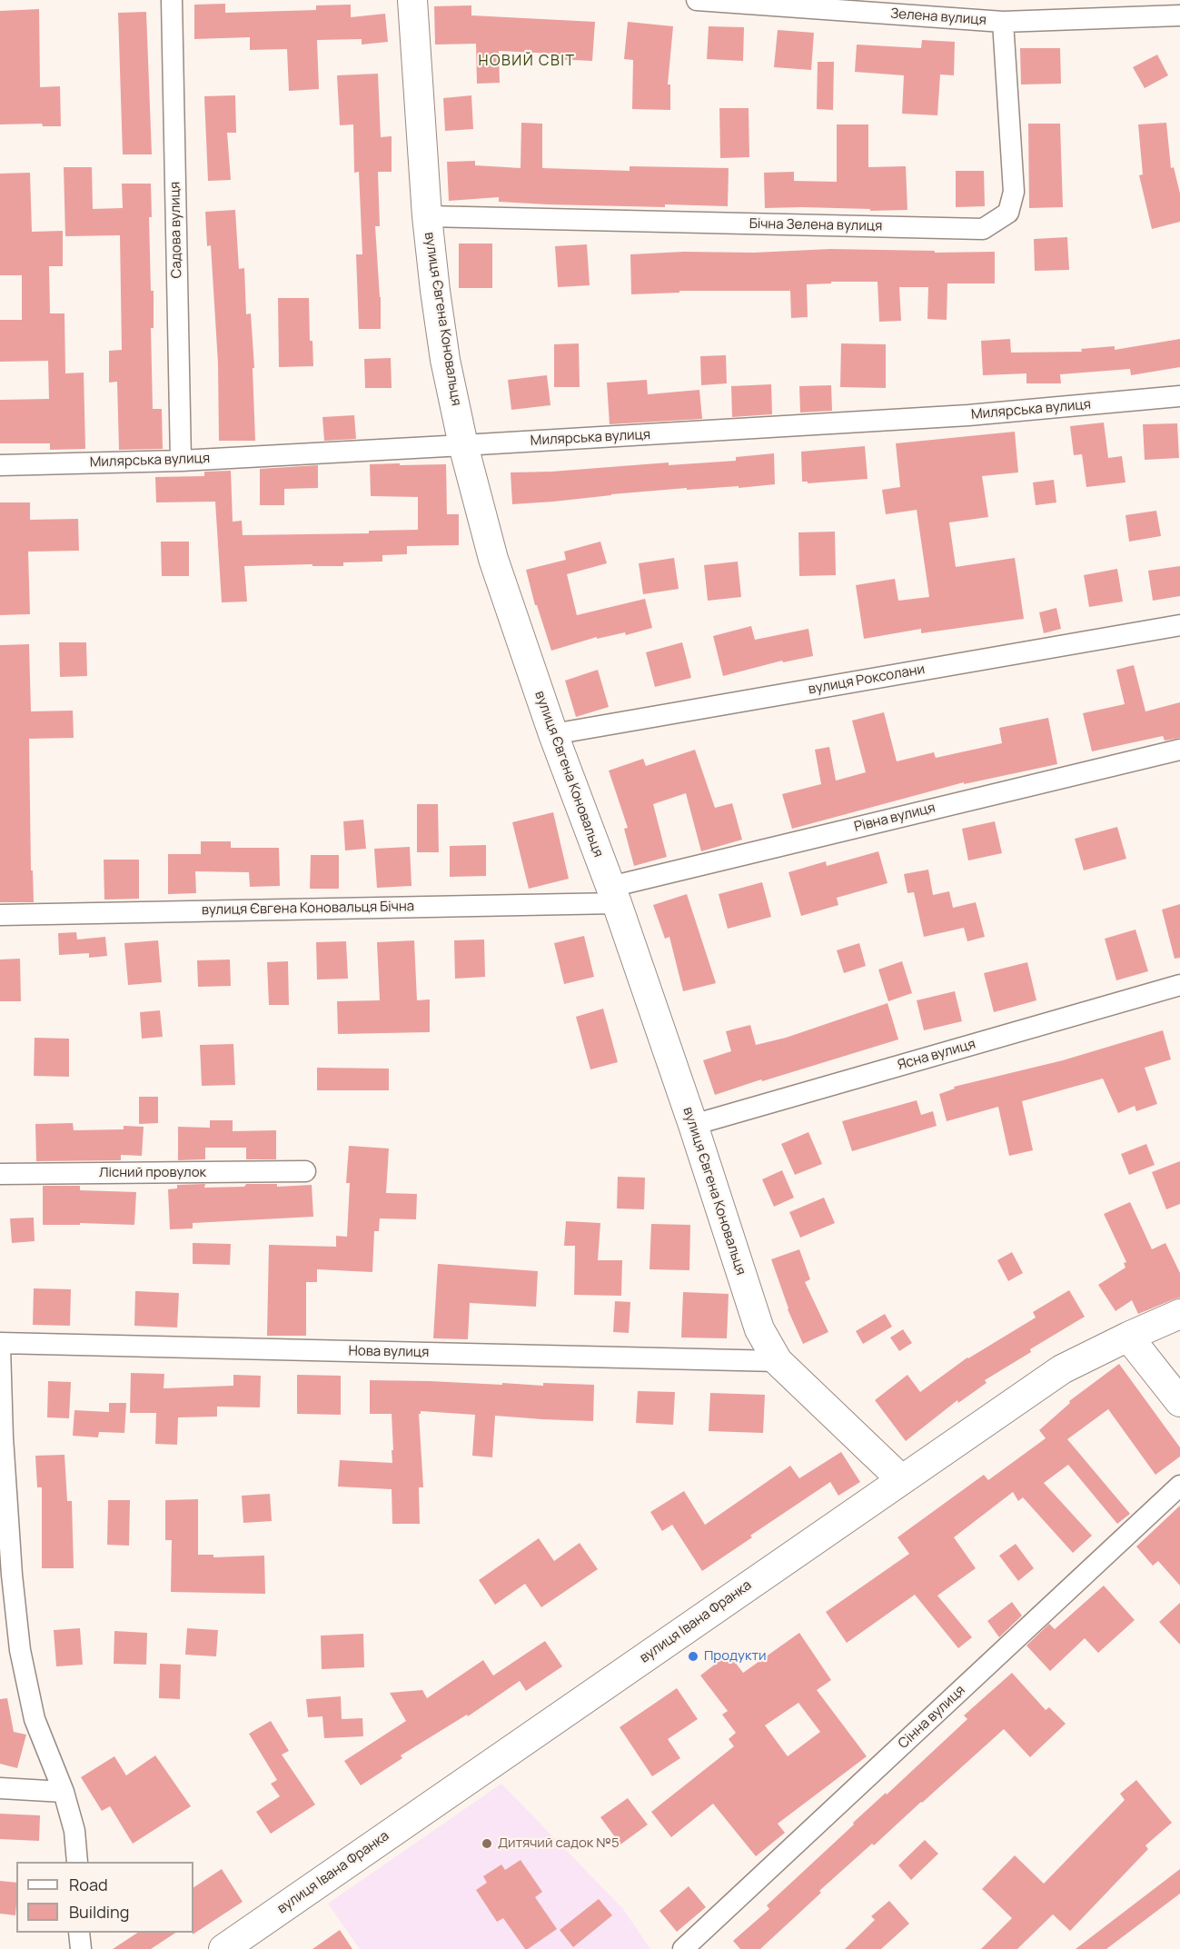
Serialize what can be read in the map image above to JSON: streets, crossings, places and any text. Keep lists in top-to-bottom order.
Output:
{
  "streets": {
    "street": [
      "Зелена вулиця",
      "Бічна Зелена вулиця",
      "Садова вулиця",
      "вулиця Євгена Коновальця",
      "Милярська вулиця",
      "вулиця Роксолани",
      "Рівна вулиця",
      "вулиця Євгена Коновальця Бічна",
      "Ясна вулиця",
      "Лісний провулок",
      "Нова вулиця",
      "вулиця Івана Франка",
      "Сінна вулиця"
    ]
  },
  "crossings": [
    ["Зелена вулиця", "Бічна Зелена вулиця"],
    ["Бічна Зелена вулиця", "вулиця Євгена Коновальця"],
    ["Садова вулиця", "Милярська вулиця"],
    ["вулиця Євгена Коновальця", "Милярська вулиця"],
    ["вулиця Євгена Коновальця", "вулиця Роксолани"],
    ["вулиця Євгена Коновальця", "Рівна вулиця"],
    ["вулиця Євгена Коновальця", "вулиця Євгена Коновальця Бічна"],
    ["вулиця Євгена Коновальця", "Ясна вулиця"],
    ["вулиця Євгена Коновальця", "Нова вулиця"],
    ["вулиця Євгена Коновальця", "вулиця Івана Франка"],
    ["Рівна вулиця", "вулиця Євгена Коновальця Бічна"]
  ],
  "districts": ["НОВИЙ СВІТ"],
  "places": ["Продукти", "Дитячий садок №5"],
  "legend": ["Road", "Building"]
}
